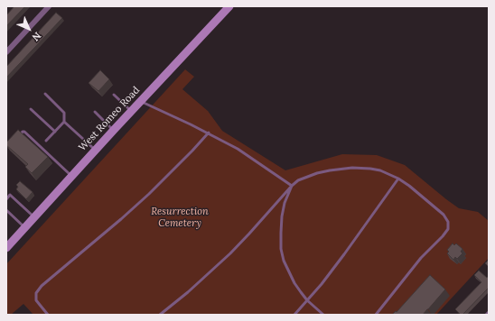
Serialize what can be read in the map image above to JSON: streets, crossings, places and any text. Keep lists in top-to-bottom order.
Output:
{
  "streets": {
    "main road": ["West Romeo Road"]
  },
  "parks": ["Resurrection Cemetery"],
  "north": "bottom right"
}
